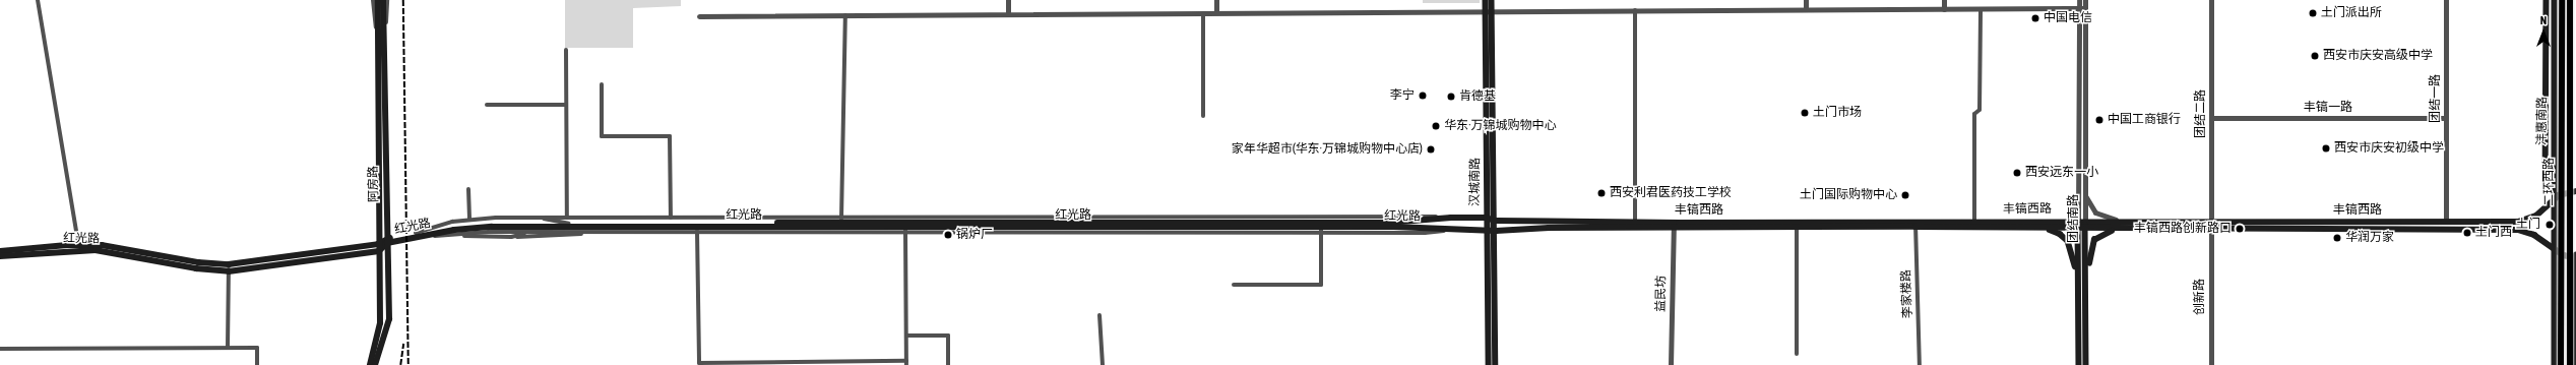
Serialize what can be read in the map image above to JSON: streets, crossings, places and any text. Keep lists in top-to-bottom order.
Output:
{
  "streets": {
    "highway": ["二环西路"],
    "main road": [
      "沣惠南路",
      "汉城南路",
      "阿房路",
      "丰镐西路",
      "红光路",
      "团结南路"
    ],
    "street": [
      "团结一路",
      "丰镐一路",
      "团结二路",
      "益民坊",
      "李家楼路",
      "创新路"
    ]
  },
  "crossings": [
    ["团结一路", "丰镐一路"],
    ["团结一路", "丰镐西路"],
    ["丰镐一路", "团结二路"],
    ["团结二路", "丰镐西路"],
    ["团结二路", "创新路"],
    ["沣惠南路", "丰镐西路"],
    ["汉城南路", "丰镐西路"],
    ["汉城南路", "红光路"],
    ["阿房路", "红光路"],
    ["丰镐西路", "红光路"],
    ["丰镐西路", "团结南路"],
    ["丰镐西路", "益民坊"],
    ["丰镐西路", "李家楼路"],
    ["丰镐西路", "创新路"]
  ],
  "places": [
    "土门派出所",
    "中国电信",
    "西安市庆安高级中学",
    "李宁",
    "肯德基",
    "土门市场",
    "中国工商银行",
    "华东·万锦城购物中心",
    "西安市庆安初级中学",
    "家年华超市(华东·万锦城购物中心店)",
    "西安远东一小",
    "西安利君医药技工学校",
    "土门国际购物中心",
    "土门",
    "丰镐西路创新路口",
    "土门西",
    "锅炉厂",
    "华润万家"
  ],
  "north": "top"
}
